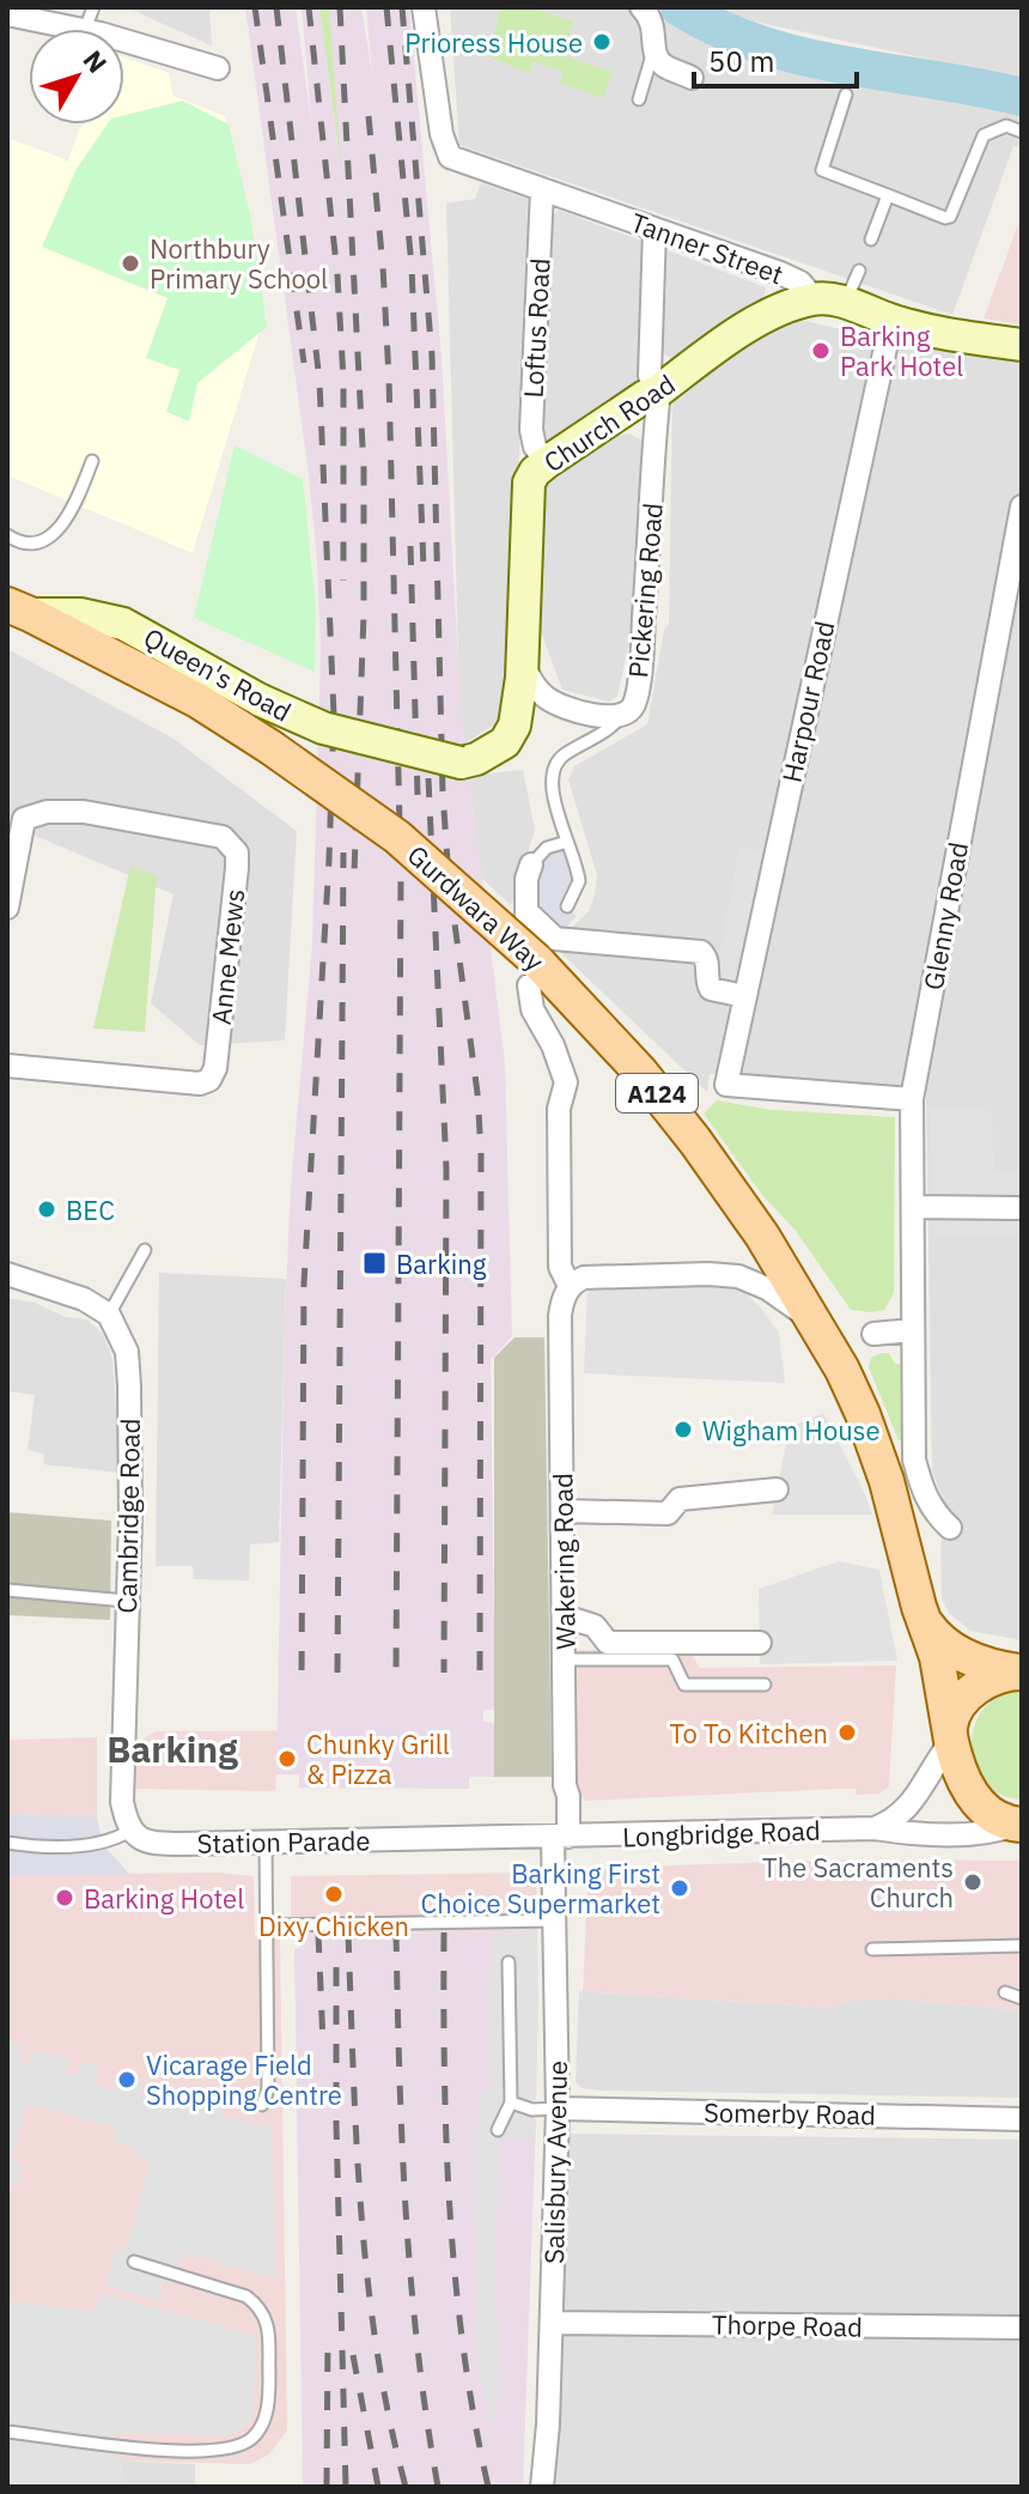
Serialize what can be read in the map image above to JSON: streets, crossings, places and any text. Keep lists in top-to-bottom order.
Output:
{
  "streets": {
    "main road": ["Gurdwara Way", "A124"],
    "street": [
      "Tanner Street",
      "Loftus Road",
      "Church Road",
      "Pickering Road",
      "Queen's Road",
      "Harpour Road",
      "Glenny Road",
      "Anne Mews",
      "Cambridge Road",
      "Wakering Road",
      "Longbridge Road",
      "Station Parade",
      "Somerby Road",
      "Salisbury Avenue",
      "Thorpe Road"
    ]
  },
  "crossings": [
    ["Tanner Street", "Loftus Road"],
    ["Tanner Street", "Church Road"],
    ["Tanner Street", "Pickering Road"],
    ["Tanner Street", "Harpour Road"],
    ["Loftus Road", "Church Road"],
    ["Church Road", "Pickering Road"],
    ["Church Road", "Queen's Road"],
    ["Queen's Road", "Gurdwara Way"],
    ["Harpour Road", "Glenny Road"],
    ["Gurdwara Way", "Wakering Road"],
    ["Gurdwara Way", "Longbridge Road"],
    ["Cambridge Road", "Station Parade"],
    ["Wakering Road", "Longbridge Road"],
    ["Wakering Road", "Station Parade"],
    ["Wakering Road", "Salisbury Avenue"],
    ["Longbridge Road", "Station Parade"],
    ["Longbridge Road", "Salisbury Avenue"],
    ["Station Parade", "Salisbury Avenue"],
    ["Somerby Road", "Salisbury Avenue"],
    ["Salisbury Avenue", "Thorpe Road"]
  ],
  "districts": ["Barking"],
  "places": {
    "other": [
      "Prioress House",
      "Northbury Primary School",
      "Barking Park Hotel",
      "BEC",
      "Wigham House",
      "To To Kitchen",
      "Chunky Grill & Pizza",
      "The Sacraments Church",
      "Barking First Choice Supermarket",
      "Dixy Chicken",
      "Barking Hotel",
      "Vicarage Field Shopping Centre"
    ],
    "transit": ["Barking"]
  },
  "scale_bar": "50 m",
  "north": "top right"
}
